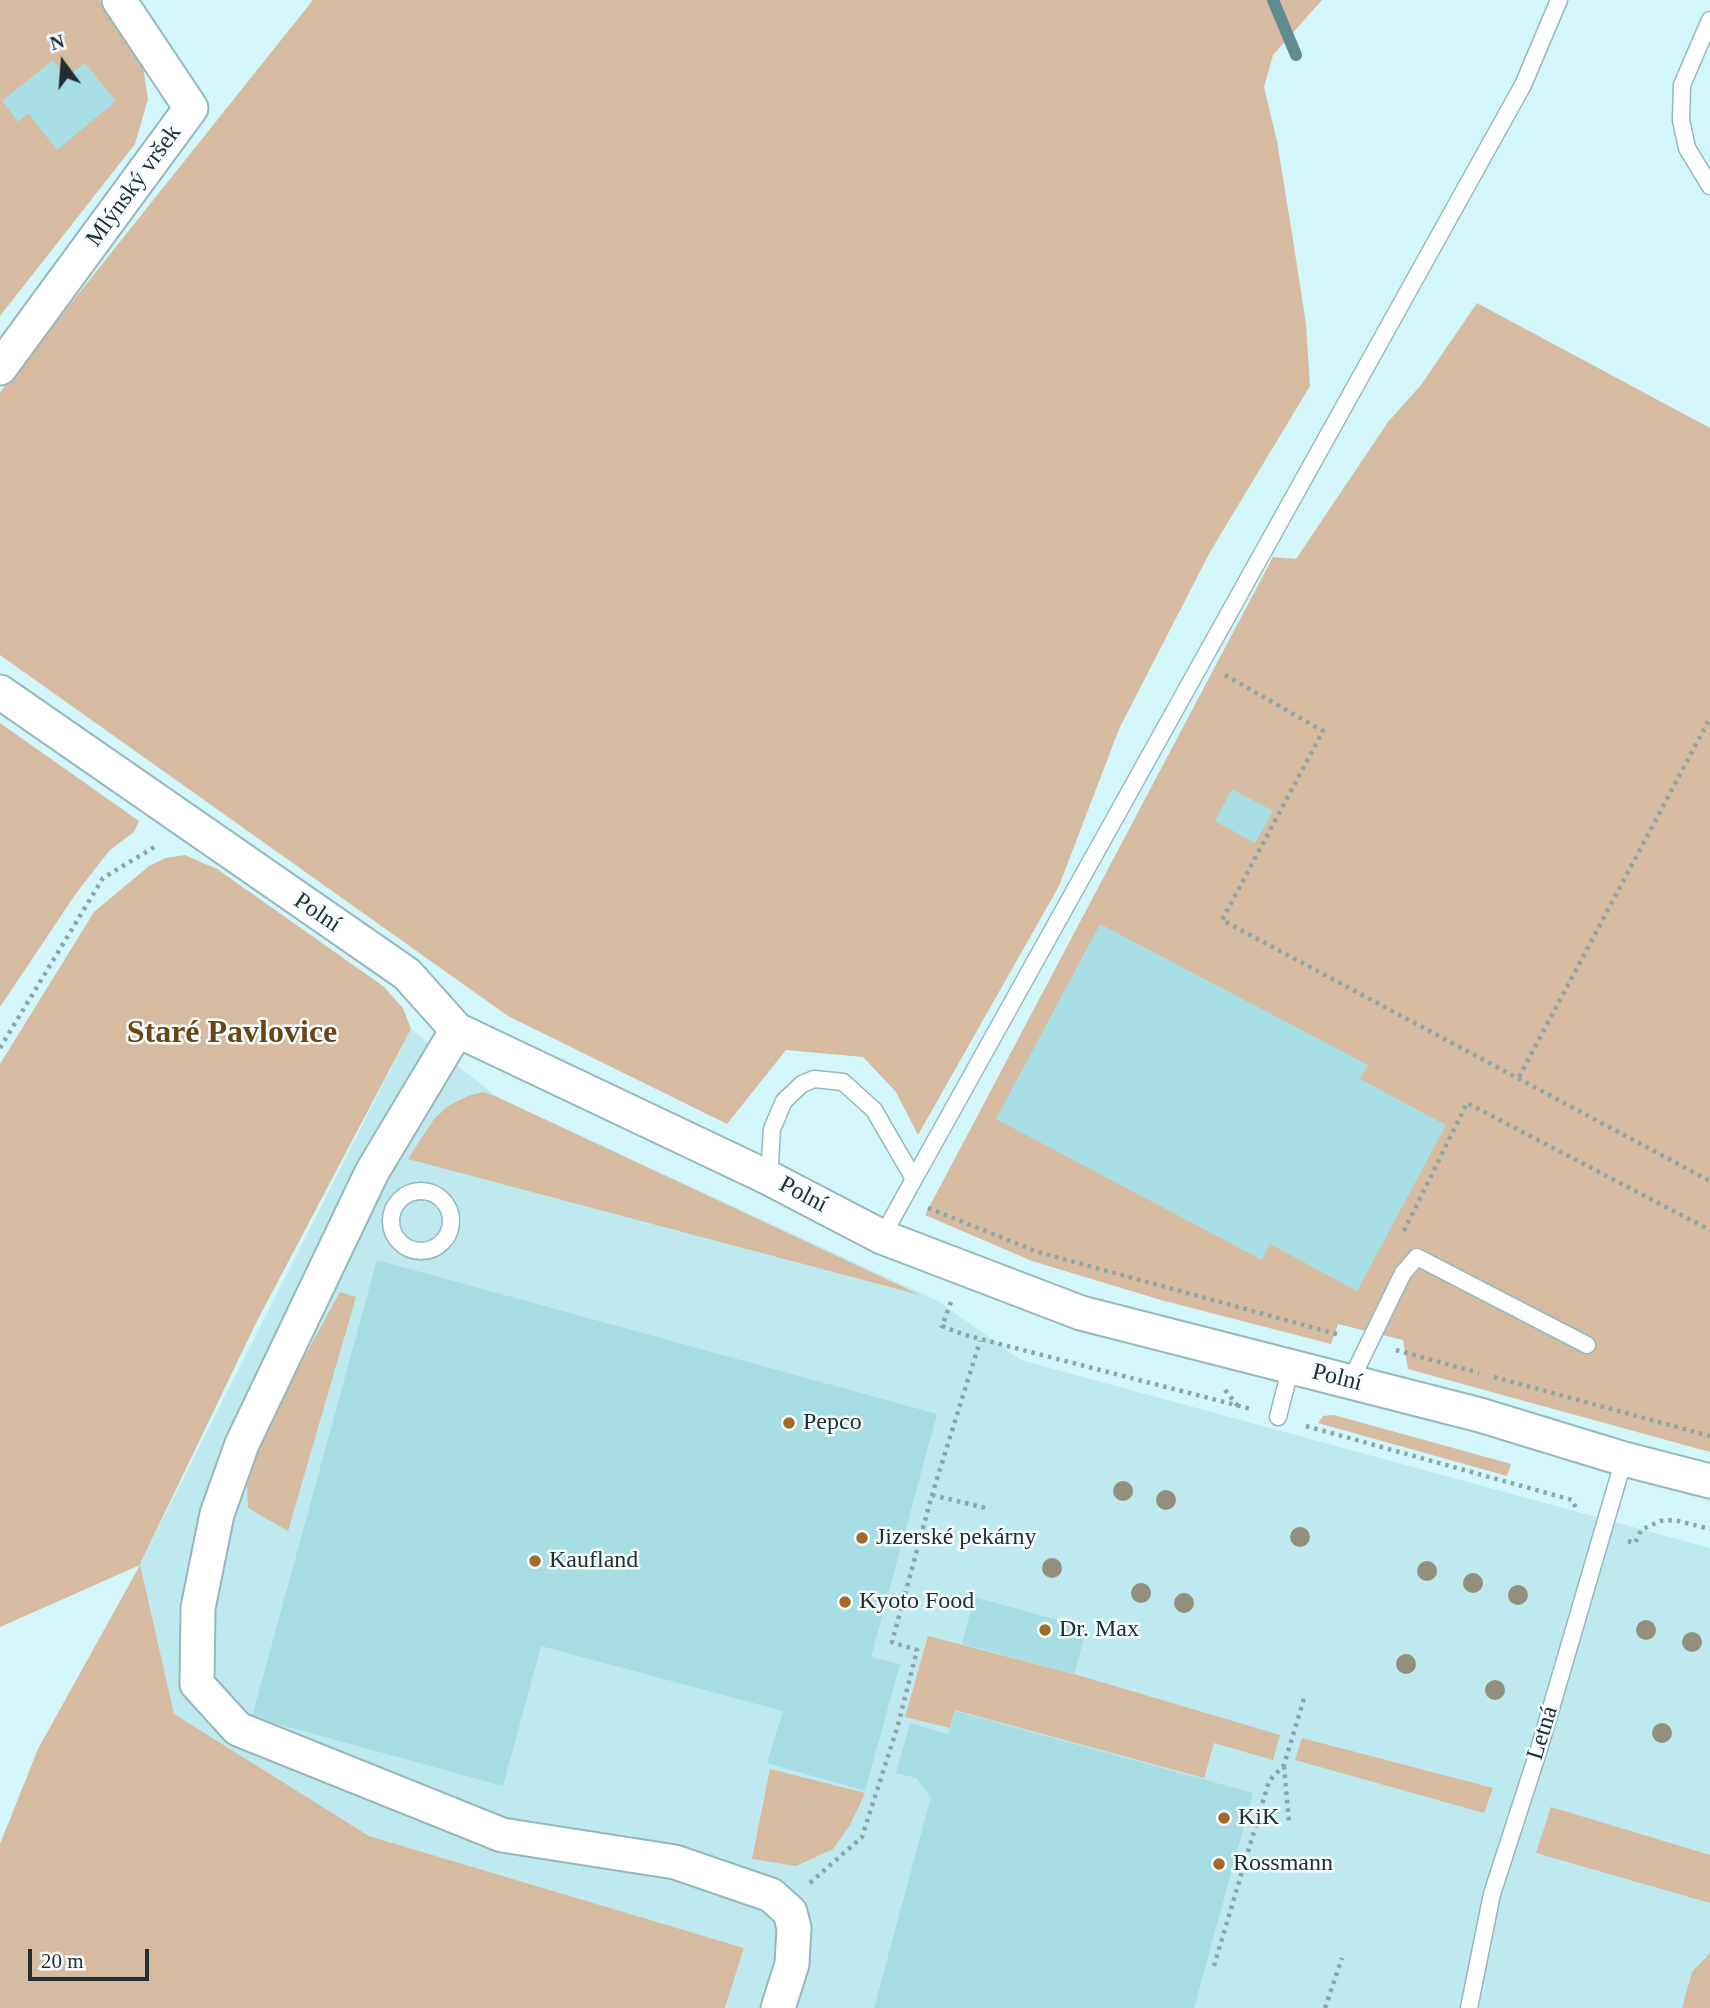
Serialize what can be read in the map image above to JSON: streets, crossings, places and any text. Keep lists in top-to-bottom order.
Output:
{
  "streets": {
    "street": ["Mlýnský vršek", "Polní"],
    "lane": ["Letná"]
  },
  "crossings": [
    ["Polní", "Letná"]
  ],
  "districts": ["Staré Pavlovice"],
  "places": [
    "Pepco",
    "Jizerské pekárny",
    "Kaufland",
    "Kyoto Food",
    "Dr. Max",
    "KiK",
    "Rossmann"
  ],
  "scale_bar": "20 m",
  "north": "top"
}
